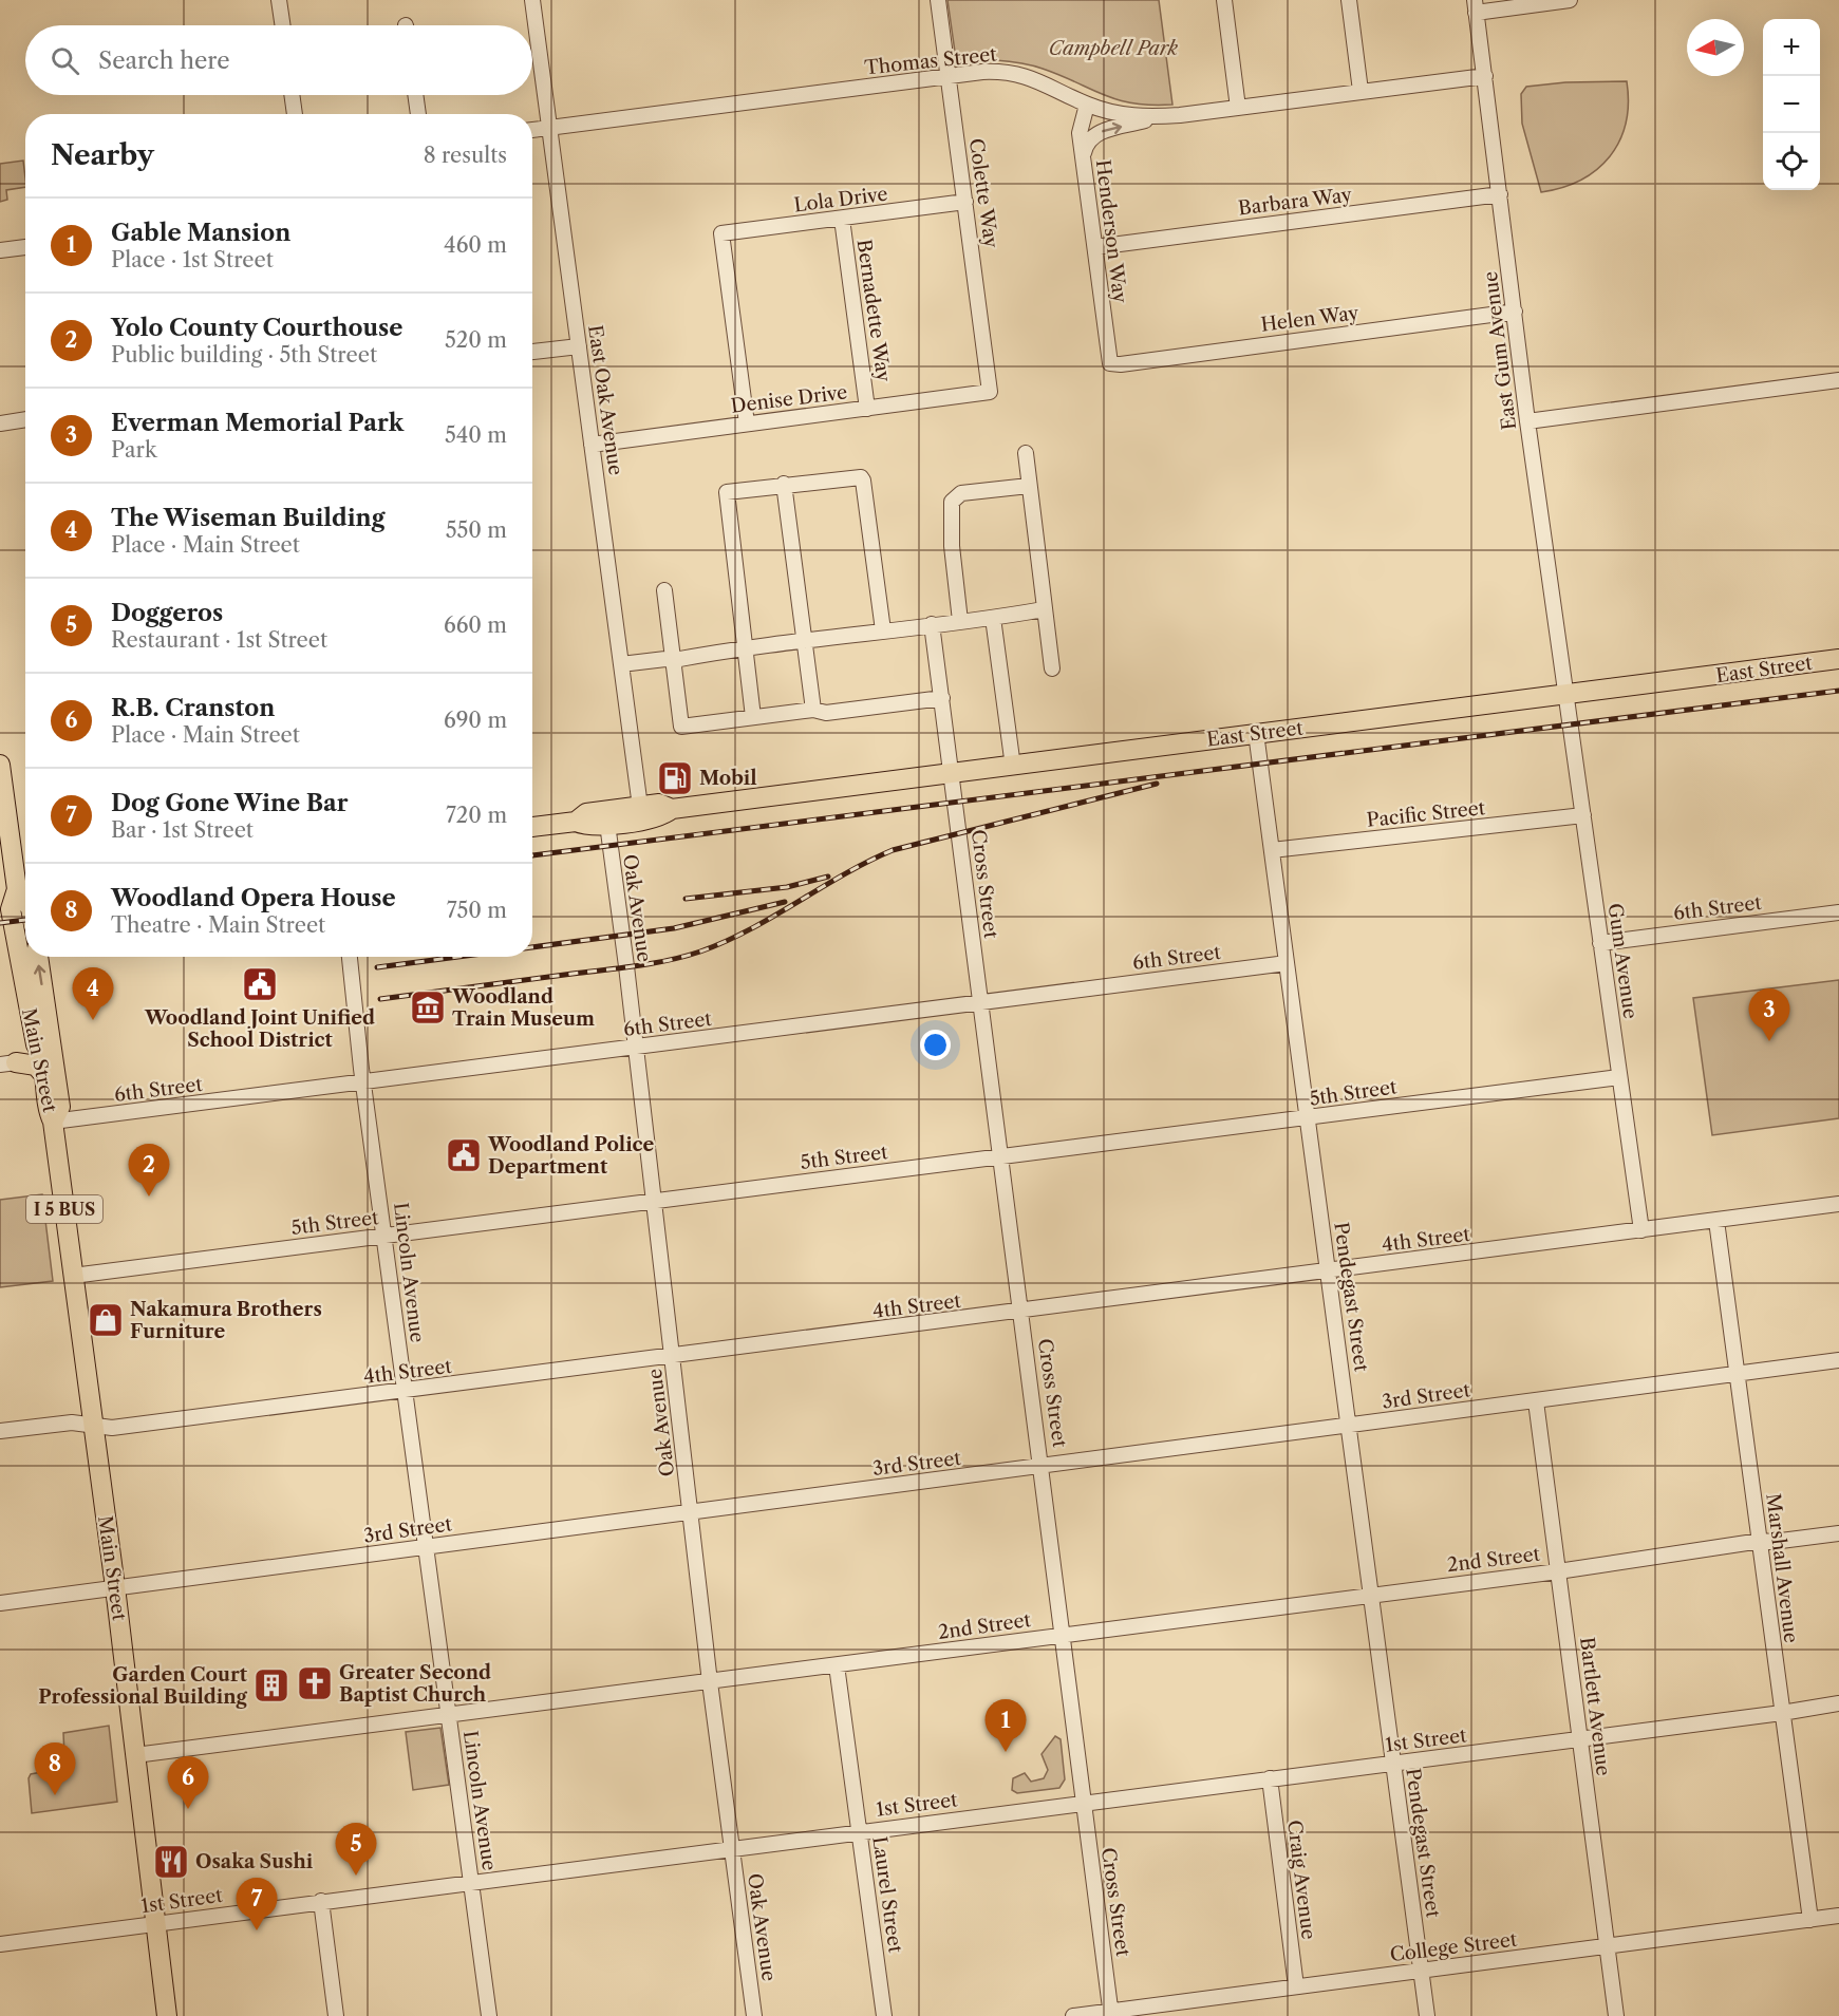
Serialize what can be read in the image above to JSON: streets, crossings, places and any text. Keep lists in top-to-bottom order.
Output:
{
  "streets": {
    "main road": ["East Street", "Main Street", "I 5 BUS"],
    "street": [
      "Thomas Street",
      "Colette Way",
      "Lola Drive",
      "Barbara Way",
      "Henderson Way",
      "Bernadette Way",
      "Helen Way",
      "East Gum Avenue",
      "Denise Drive",
      "East Oak Avenue",
      "Pacific Street",
      "Cross Street",
      "Oak Avenue",
      "6th Street",
      "Gum Avenue",
      "5th Street",
      "4th Street",
      "Lincoln Avenue",
      "Pendegast Street",
      "3rd Street",
      "2nd Street",
      "Marshall Avenue",
      "Bartlett Avenue",
      "1st Street",
      "Craig Avenue",
      "Laurel Street",
      "College Street"
    ]
  },
  "crossings": [
    ["Thomas Street", "Colette Way"],
    ["Thomas Street", "Henderson Way"],
    ["Thomas Street", "East Gum Avenue"],
    ["Thomas Street", "East Oak Avenue"],
    ["Colette Way", "Lola Drive"],
    ["Colette Way", "Denise Drive"],
    ["Lola Drive", "Bernadette Way"],
    ["Lola Drive", "Denise Drive"],
    ["Barbara Way", "Henderson Way"],
    ["Barbara Way", "East Gum Avenue"],
    ["Henderson Way", "Helen Way"],
    ["Bernadette Way", "Denise Drive"],
    ["Helen Way", "East Gum Avenue"],
    ["East Gum Avenue", "East Street"],
    ["East Gum Avenue", "Gum Avenue"],
    ["Denise Drive", "East Oak Avenue"],
    ["East Oak Avenue", "East Street"],
    ["East Street", "Cross Street"],
    ["East Street", "Oak Avenue"],
    ["East Street", "Gum Avenue"],
    ["East Street", "Pendegast Street"],
    ["Pacific Street", "Gum Avenue"],
    ["Pacific Street", "Pendegast Street"],
    ["Cross Street", "6th Street"],
    ["Cross Street", "5th Street"],
    ["Cross Street", "4th Street"],
    ["Cross Street", "3rd Street"],
    ["Cross Street", "2nd Street"],
    ["Cross Street", "1st Street"],
    ["Cross Street", "College Street"],
    ["Oak Avenue", "6th Street"],
    ["Oak Avenue", "5th Street"],
    ["Oak Avenue", "4th Street"],
    ["Oak Avenue", "3rd Street"],
    ["Oak Avenue", "2nd Street"],
    ["Oak Avenue", "1st Street"],
    ["6th Street", "Gum Avenue"],
    ["6th Street", "Main Street"],
    ["6th Street", "Lincoln Avenue"],
    ["6th Street", "Pendegast Street"],
    ["Gum Avenue", "5th Street"],
    ["Gum Avenue", "4th Street"],
    ["Main Street", "5th Street"],
    ["Main Street", "I 5 BUS"],
    ["Main Street", "4th Street"],
    ["Main Street", "3rd Street"],
    ["Main Street", "2nd Street"],
    ["Main Street", "1st Street"],
    ["5th Street", "Lincoln Avenue"],
    ["5th Street", "Pendegast Street"],
    ["4th Street", "Lincoln Avenue"],
    ["4th Street", "Pendegast Street"],
    ["4th Street", "Marshall Avenue"],
    ["Lincoln Avenue", "3rd Street"],
    ["Lincoln Avenue", "2nd Street"],
    ["Lincoln Avenue", "1st Street"],
    ["Pendegast Street", "3rd Street"],
    ["Pendegast Street", "2nd Street"],
    ["Pendegast Street", "1st Street"],
    ["Pendegast Street", "College Street"],
    ["3rd Street", "Marshall Avenue"],
    ["3rd Street", "Bartlett Avenue"],
    ["2nd Street", "Marshall Avenue"],
    ["2nd Street", "Bartlett Avenue"],
    ["2nd Street", "Laurel Street"],
    ["Marshall Avenue", "1st Street"],
    ["Marshall Avenue", "College Street"],
    ["Bartlett Avenue", "1st Street"],
    ["Bartlett Avenue", "College Street"],
    ["1st Street", "Craig Avenue"],
    ["1st Street", "Laurel Street"],
    ["Craig Avenue", "College Street"]
  ],
  "parks": ["Campbell Park"],
  "places": {
    "fuel station": ["Mobil"],
    "public building": ["Woodland Joint Unified School District", "Woodland Police Department"],
    "museum": ["Woodland Train Museum"],
    "shop": ["Nakamura Brothers Furniture"],
    "church": ["Greater Second Baptist Church"],
    "building": ["Garden Court Professional Building"],
    "restaurant": ["Osaka Sushi"]
  },
  "north": "left",
  "page": {
    "map_buttons": ["+", "−"],
    "search": "Search here",
    "heading": ["Nearby", "8 results"],
    "list": [
      {
        "mark": "1",
        "name": "Gable Mansion",
        "note": "Place · 1st Street",
        "value": "460 m"
      },
      {
        "mark": "2",
        "name": "Yolo County Courthouse",
        "note": "Public building · 5th Street",
        "value": "520 m"
      },
      {
        "mark": "3",
        "name": "Everman Memorial Park",
        "note": "Park",
        "value": "540 m"
      },
      {
        "mark": "4",
        "name": "The Wiseman Building",
        "note": "Place · Main Street",
        "value": "550 m"
      },
      {
        "mark": "5",
        "name": "Doggeros",
        "note": "Restaurant · 1st Street",
        "value": "660 m"
      },
      {
        "mark": "6",
        "name": "R.B. Cranston",
        "note": "Place · Main Street",
        "value": "690 m"
      },
      {
        "mark": "7",
        "name": "Dog Gone Wine Bar",
        "note": "Bar · 1st Street",
        "value": "720 m"
      },
      {
        "mark": "8",
        "name": "Woodland Opera House",
        "note": "Theatre · Main Street",
        "value": "750 m"
      }
    ],
    "pins": [
      "4",
      "3",
      "2",
      "1",
      "8",
      "6",
      "5",
      "7"
    ]
  }
}
